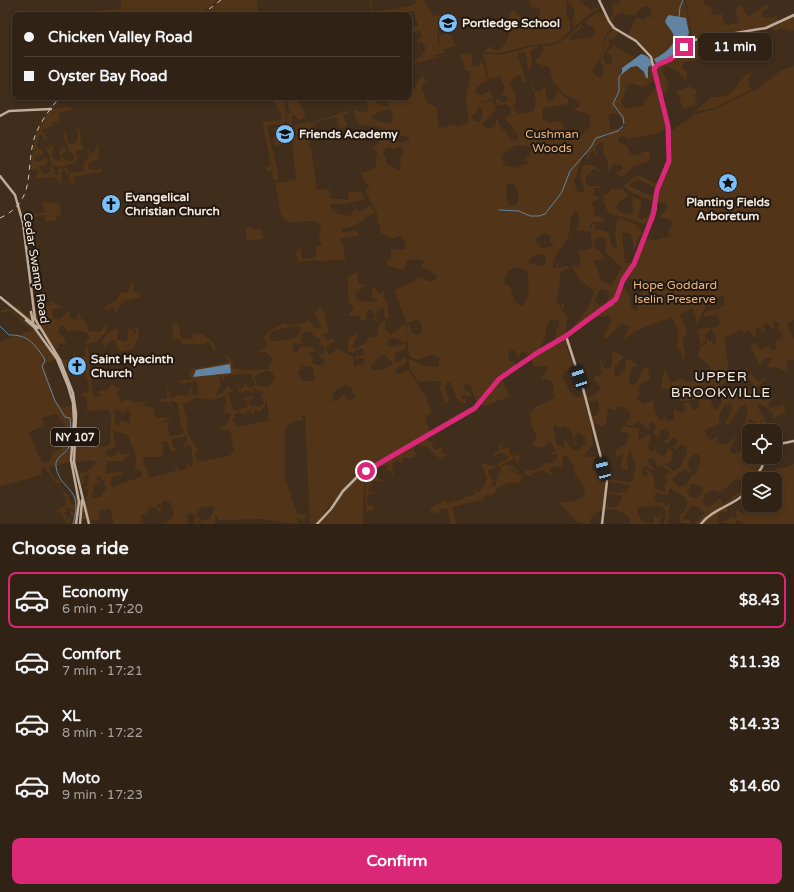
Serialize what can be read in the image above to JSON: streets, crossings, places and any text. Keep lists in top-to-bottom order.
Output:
{
  "streets": {
    "main road": ["Cedar Swamp Road", "NY 107"]
  },
  "crossings": [
    ["Cedar Swamp Road", "NY 107"]
  ],
  "districts": ["UPPER BROOKVILLE"],
  "parks": ["Cushman Woods", "Hope Goddard Iselin Preserve"],
  "places": {
    "school or university": ["Portledge School", "Friends Academy"],
    "place": ["Planting Fields Arboretum"],
    "church": ["Evangelical Christian Church", "Saint Hyacinth Church"]
  },
  "page": {
    "banner": ["Chicken Valley Road", "Oyster Bay Road"],
    "bubble": "11 min",
    "heading": "Choose a ride",
    "list": [
      {
        "name": "Economy",
        "note": "6 min · 17:20",
        "value": "$8.43"
      },
      {
        "name": "Comfort",
        "note": "7 min · 17:21",
        "value": "$11.38"
      },
      {
        "name": "XL",
        "note": "8 min · 17:22",
        "value": "$14.33"
      },
      {
        "name": "Moto",
        "note": "9 min · 17:23",
        "value": "$14.60"
      }
    ],
    "buttons": "Confirm"
  }
}
